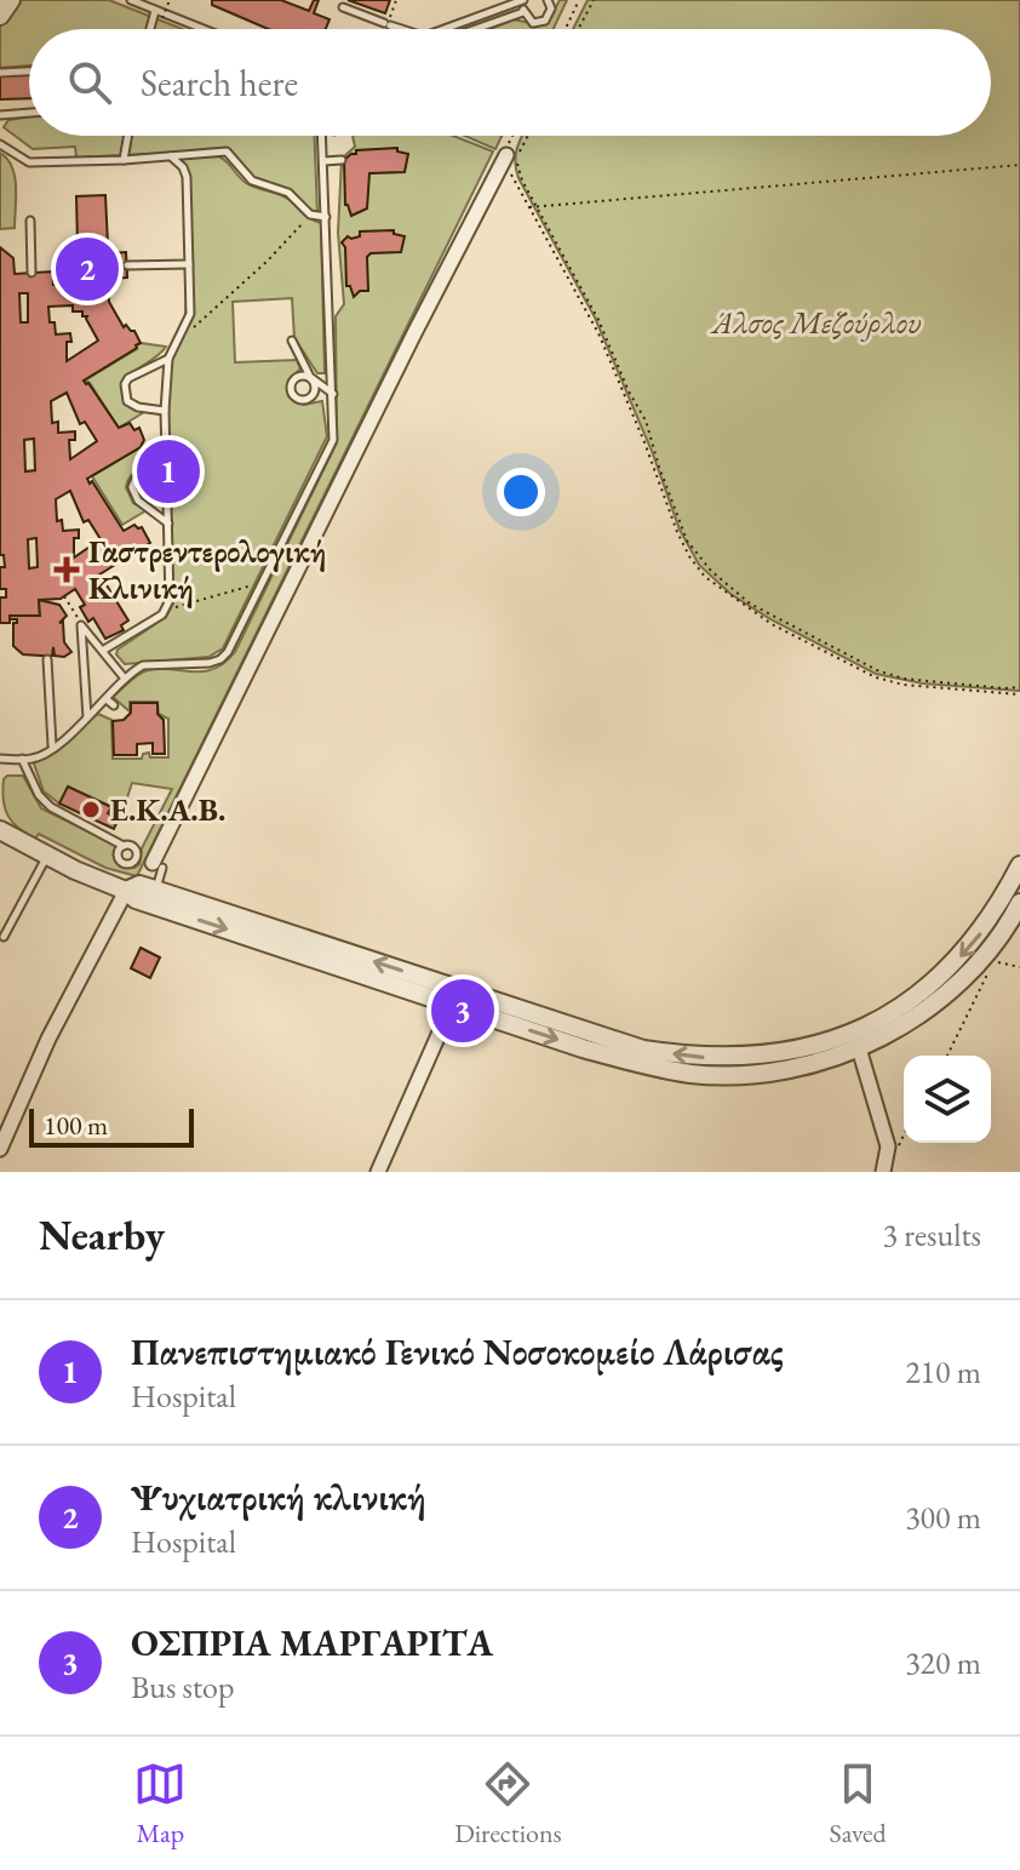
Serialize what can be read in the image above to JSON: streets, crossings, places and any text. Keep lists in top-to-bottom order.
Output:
{
  "parks": ["Άλσος Μεζούρλου"],
  "places": {
    "health": ["Γαστρεντερολογική Κλινική"],
    "other": ["E.K.A.B."]
  },
  "scale_bar": "100 m",
  "page": {
    "search": "Search here",
    "pins": ["2", "1", "3"],
    "scale": "100 m",
    "heading": ["Nearby", "3 results"],
    "list": [
      {
        "mark": "1",
        "name": "Πανεπιστημιακό Γενικό Νοσοκομείο Λάρισας",
        "note": "Hospital",
        "value": "210 m"
      },
      {
        "mark": "2",
        "name": "Ψυχιατρική κλινική",
        "note": "Hospital",
        "value": "300 m"
      },
      {
        "mark": "3",
        "name": "ΟΣΠΡΙΑ ΜΑΡΓΑΡΙΤΑ",
        "note": "Bus stop",
        "value": "320 m"
      }
    ],
    "nav": ["Map", "Directions", "Saved"]
  }
}
